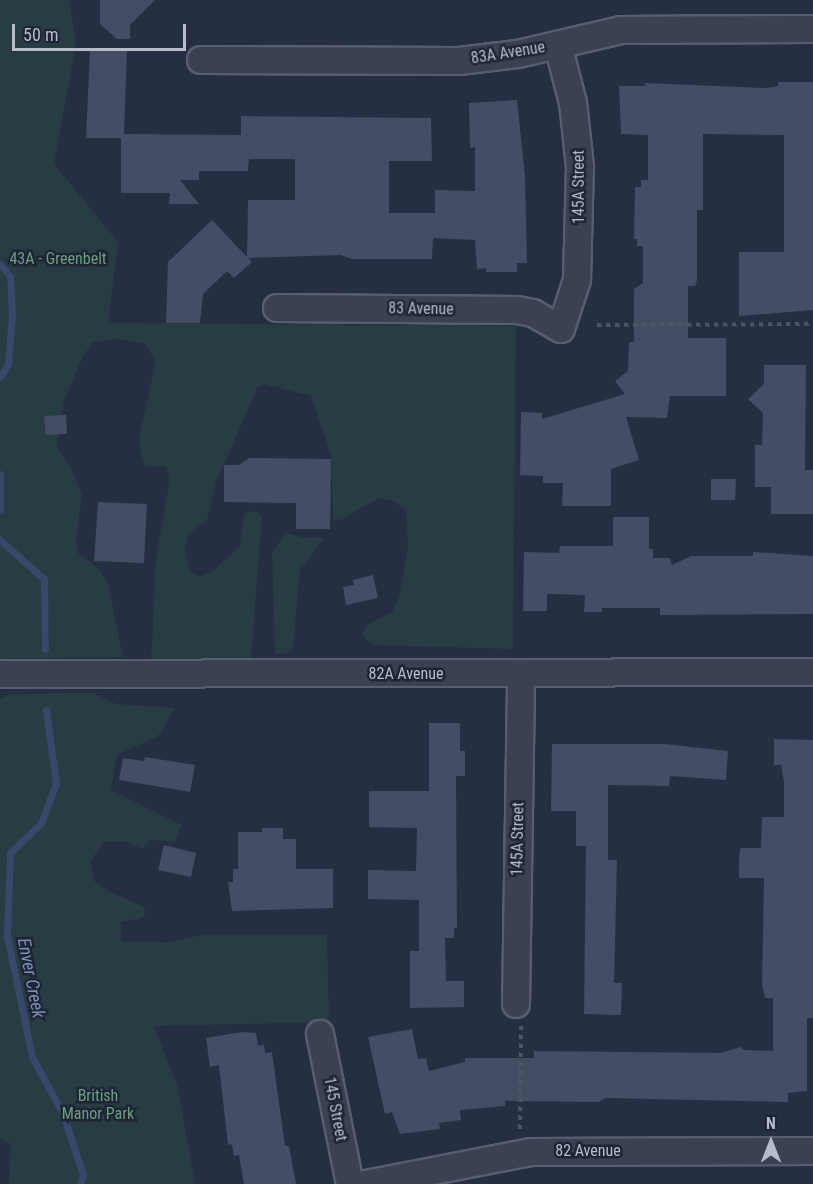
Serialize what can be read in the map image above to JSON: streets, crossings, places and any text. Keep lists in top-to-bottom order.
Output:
{
  "streets": {
    "street": [
      "83A Avenue",
      "145A Street",
      "83 Avenue",
      "82A Avenue",
      "145 Street",
      "82 Avenue"
    ]
  },
  "crossings": [
    ["83A Avenue", "145A Street"],
    ["145A Street", "83 Avenue"],
    ["145A Street", "82A Avenue"]
  ],
  "water": ["Enver Creek"],
  "parks": ["43A - Greenbelt", "British Manor Park"],
  "scale_bar": "50 m",
  "north": "top"
}
